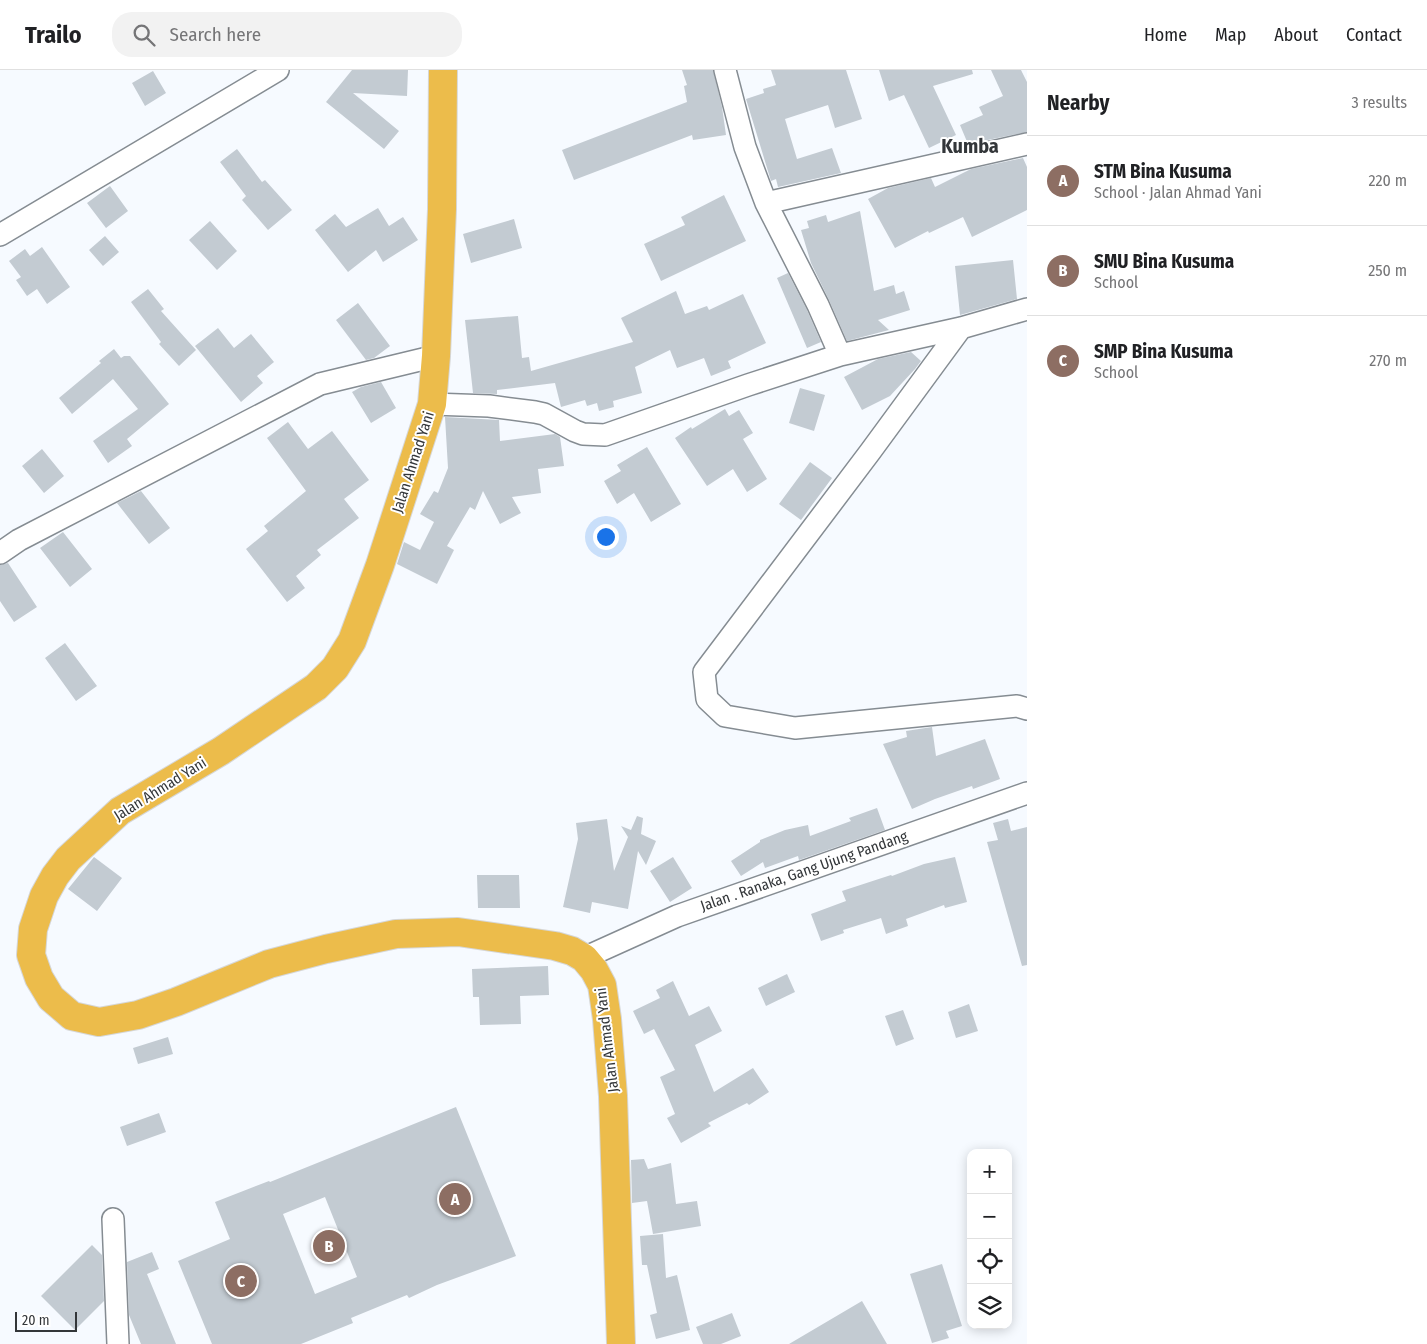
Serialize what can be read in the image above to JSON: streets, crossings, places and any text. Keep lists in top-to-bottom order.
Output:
{
  "streets": {
    "highway": ["Jalan Ahmad Yani"],
    "street": ["Jalan . Ranaka, Gang Ujung Pandang"]
  },
  "crossings": [
    ["Jalan Ahmad Yani", "Jalan . Ranaka, Gang Ujung Pandang"]
  ],
  "districts": ["Kumba"],
  "scale_bar": "20 m",
  "page": {
    "header": "Trailo",
    "search": "Search here",
    "nav": [
      "Home",
      "Map",
      "About",
      "Contact"
    ],
    "heading": ["Nearby", "3 results"],
    "list": [
      {
        "mark": "A",
        "name": "STM Bina Kusuma",
        "note": "School · Jalan Ahmad Yani",
        "value": "220 m"
      },
      {
        "mark": "B",
        "name": "SMU Bina Kusuma",
        "note": "School",
        "value": "250 m"
      },
      {
        "mark": "C",
        "name": "SMP Bina Kusuma",
        "note": "School",
        "value": "270 m"
      }
    ],
    "map_buttons": ["+", "−"],
    "pins": ["A", "B", "C"],
    "scale": "20 m"
  }
}
